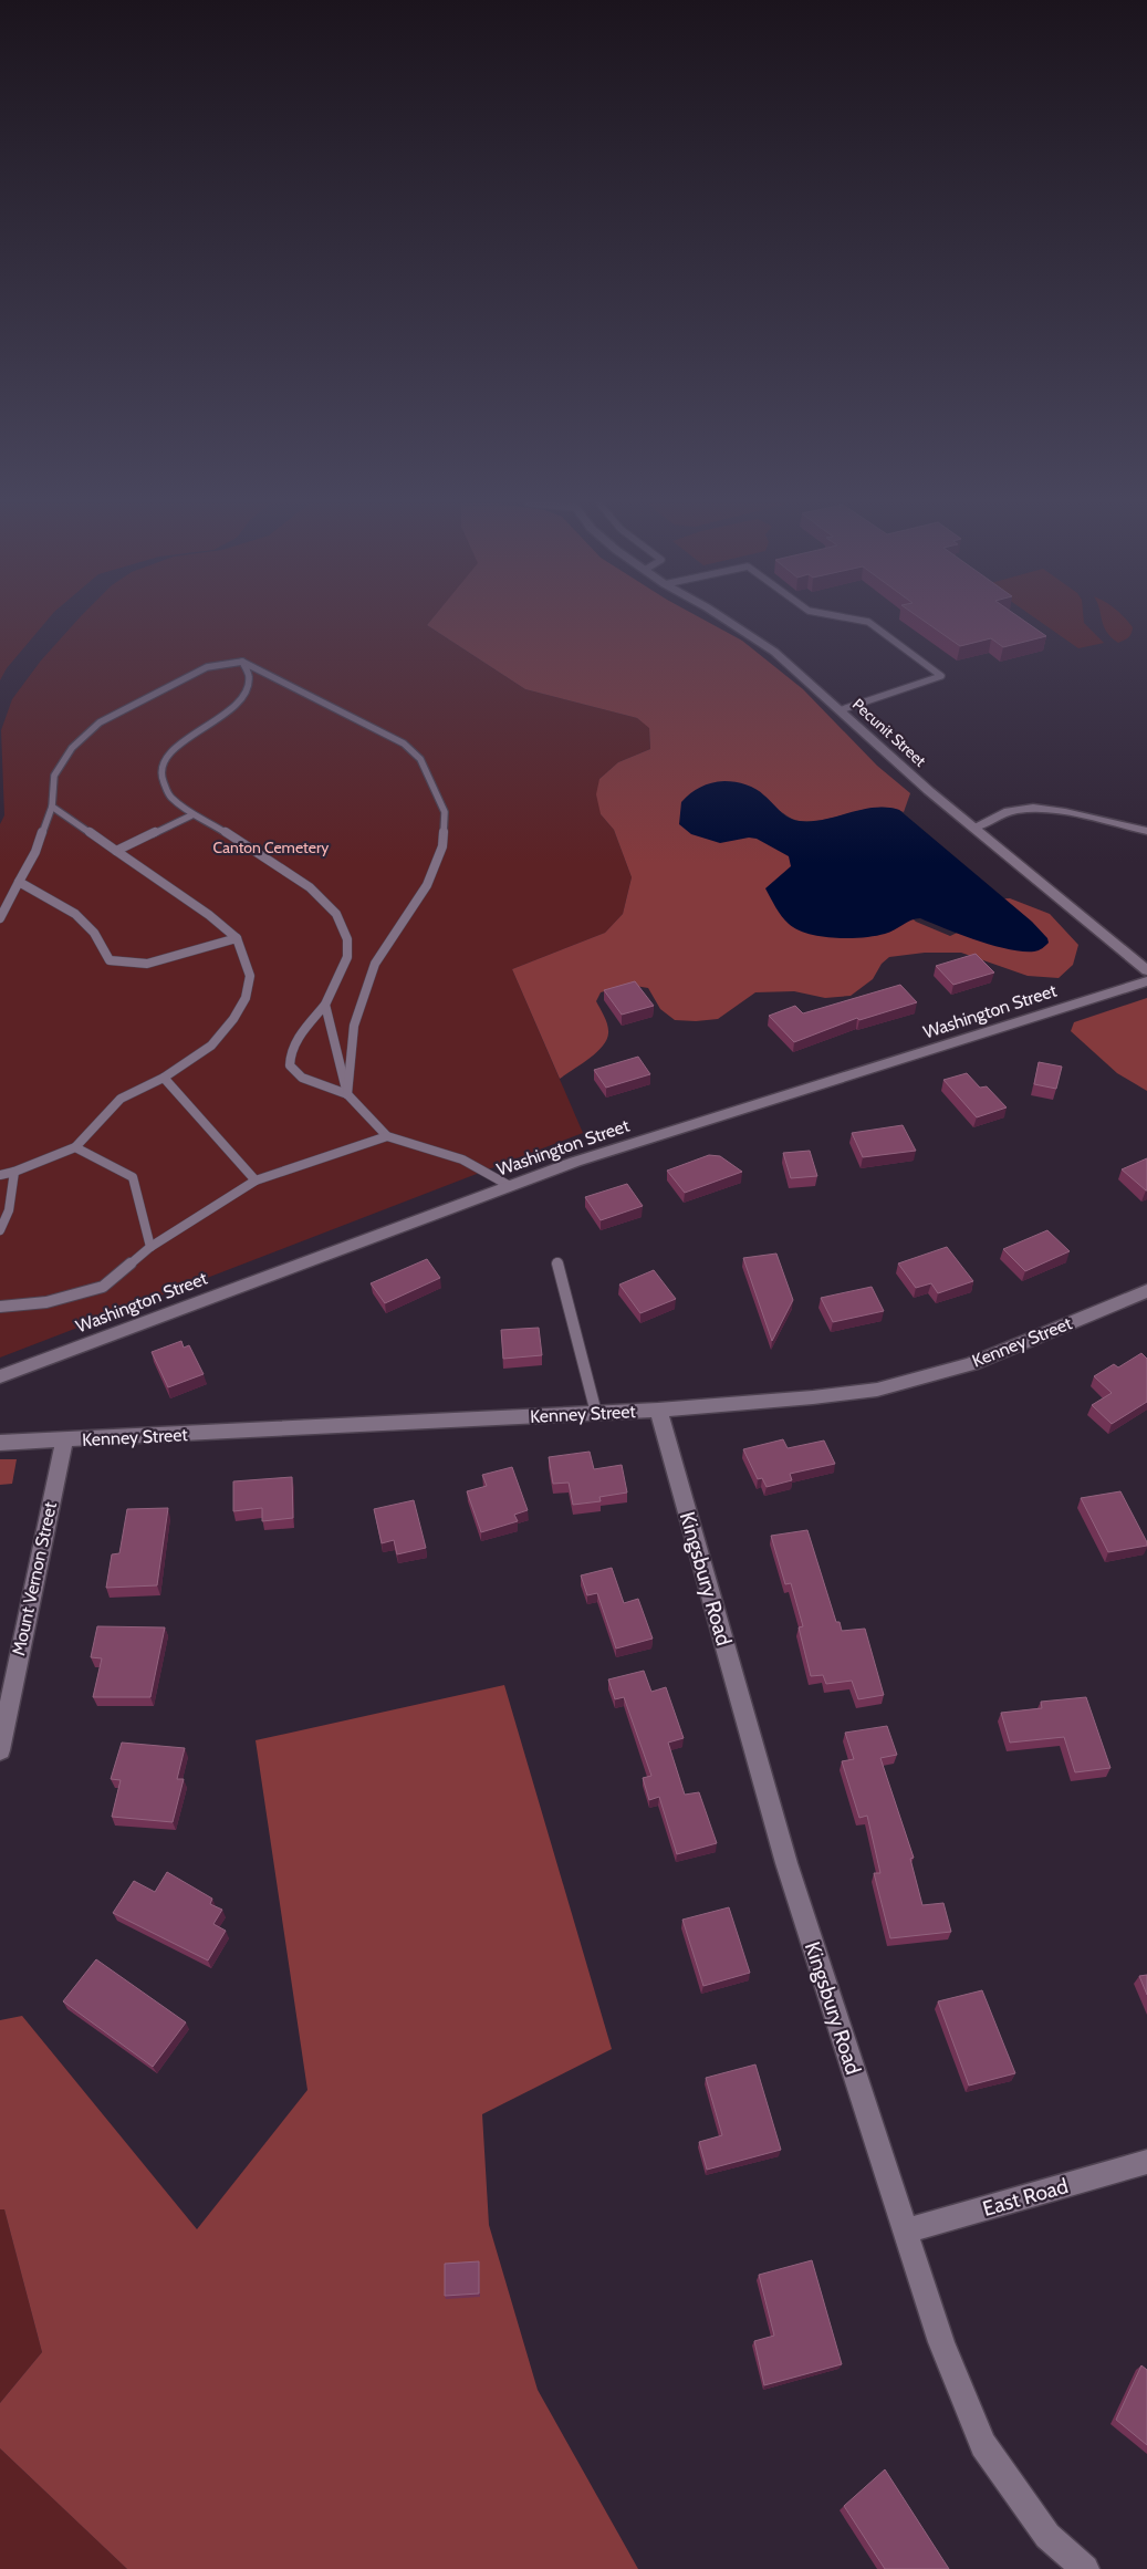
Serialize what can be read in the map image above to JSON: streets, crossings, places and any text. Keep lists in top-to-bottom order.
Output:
{
  "streets": {
    "street": [
      "Pecunit Street",
      "Washington Street",
      "Kenney Street",
      "Mount Vernon Street",
      "Kingsbury Road",
      "East Road"
    ]
  },
  "crossings": [
    ["Kenney Street", "Mount Vernon Street"],
    ["Kenney Street", "Kingsbury Road"],
    ["Kingsbury Road", "East Road"]
  ],
  "parks": ["Canton Cemetery"]
}
